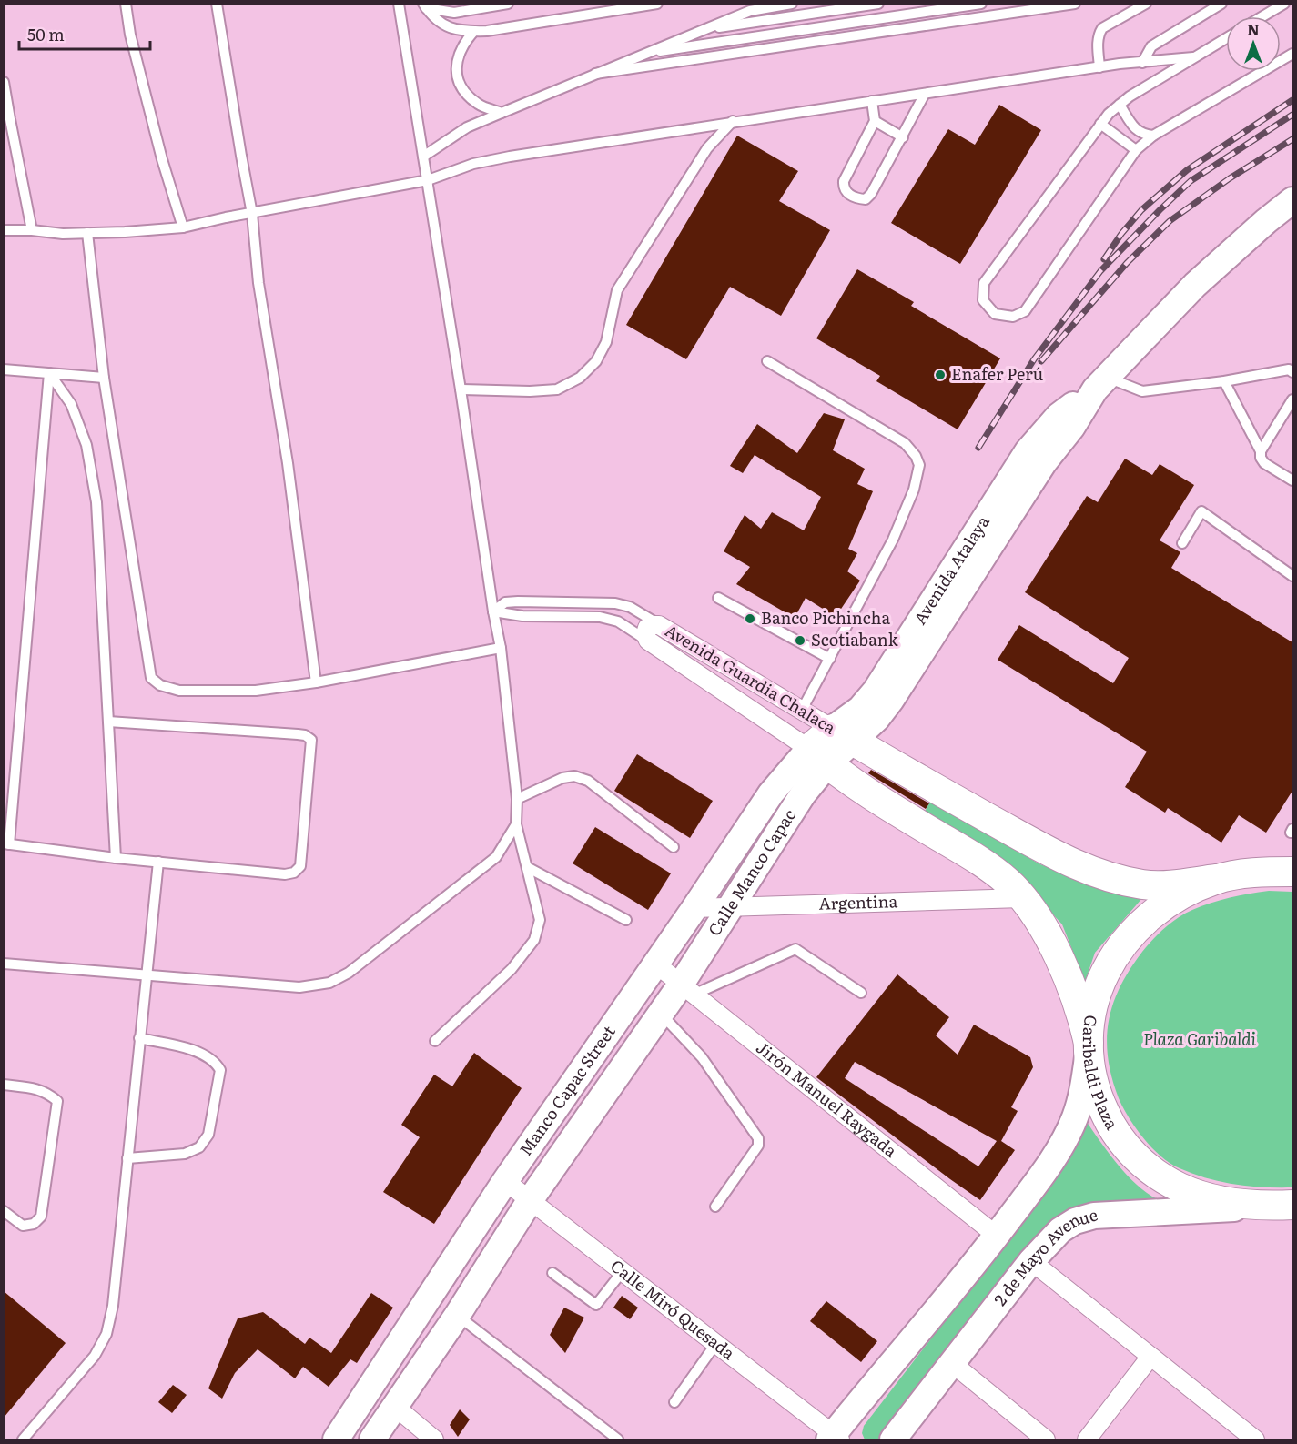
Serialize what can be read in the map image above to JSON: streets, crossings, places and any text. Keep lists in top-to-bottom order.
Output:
{
  "streets": {
    "main road": [
      "Avenida Atalaya",
      "Avenida Guardia Chalaca",
      "Calle Manco Capac",
      "Garibaldi Plaza",
      "Manco Capac Street",
      "2 de Mayo Avenue"
    ],
    "street": ["Argentina", "Jirón Manuel Raygada", "Calle Miró Quesada"]
  },
  "crossings": [
    ["Avenida Atalaya", "Avenida Guardia Chalaca"],
    ["Avenida Atalaya", "Calle Manco Capac"],
    ["Avenida Atalaya", "Manco Capac Street"],
    ["Avenida Guardia Chalaca", "Calle Manco Capac"],
    ["Avenida Guardia Chalaca", "Argentina"],
    ["Avenida Guardia Chalaca", "Garibaldi Plaza"],
    ["Avenida Guardia Chalaca", "Manco Capac Street"],
    ["Calle Manco Capac", "Argentina"],
    ["Calle Manco Capac", "Manco Capac Street"],
    ["Calle Manco Capac", "Jirón Manuel Raygada"],
    ["Argentina", "Manco Capac Street"],
    ["Garibaldi Plaza", "2 de Mayo Avenue"],
    ["Manco Capac Street", "Jirón Manuel Raygada"],
    ["Manco Capac Street", "Calle Miró Quesada"]
  ],
  "parks": ["Plaza Garibaldi"],
  "places": ["Enafer Perú", "Banco Pichincha", "Scotiabank"],
  "scale_bar": "50 m",
  "north": "top"
}
